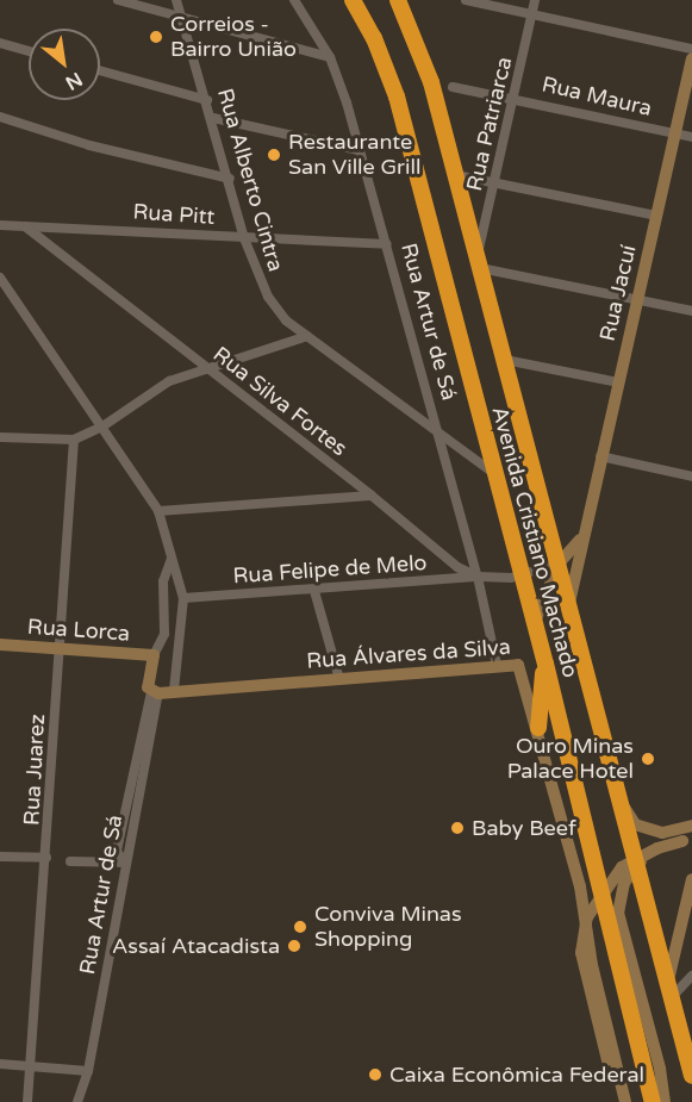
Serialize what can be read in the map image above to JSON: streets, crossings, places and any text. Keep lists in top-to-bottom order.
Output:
{
  "streets": {
    "highway": ["Avenida Cristiano Machado"],
    "main road": [
      "Rua Jacuí",
      "Rua Artur de Sá",
      "Rua Lorca",
      "Rua Álvares da Silva"
    ],
    "street": [
      "Rua Maura",
      "Rua Patriarca",
      "Rua Alberto Cintra",
      "Rua Pitt",
      "Rua Silva Fortes",
      "Rua Felipe de Melo",
      "Rua Juarez"
    ]
  },
  "crossings": [
    ["Rua Maura", "Rua Patriarca"],
    ["Rua Maura", "Rua Jacuí"],
    ["Rua Patriarca", "Avenida Cristiano Machado"],
    ["Rua Alberto Cintra", "Rua Pitt"],
    ["Rua Alberto Cintra", "Rua Artur de Sá"],
    ["Rua Alberto Cintra", "Avenida Cristiano Machado"],
    ["Rua Pitt", "Rua Artur de Sá"],
    ["Rua Pitt", "Rua Silva Fortes"],
    ["Rua Jacuí", "Avenida Cristiano Machado"],
    ["Rua Artur de Sá", "Rua Silva Fortes"],
    ["Rua Artur de Sá", "Rua Felipe de Melo"],
    ["Rua Artur de Sá", "Rua Lorca"],
    ["Rua Artur de Sá", "Rua Álvares da Silva"],
    ["Rua Silva Fortes", "Rua Felipe de Melo"],
    ["Rua Lorca", "Rua Juarez"]
  ],
  "places": [
    "Correios - Bairro União",
    "Restaurante San Ville Grill",
    "Ouro Minas Palace Hotel",
    "Baby Beef",
    "Conviva Minas Shopping",
    "Assaí Atacadista",
    "Caixa Econômica Federal"
  ],
  "north": "bottom right"
}
